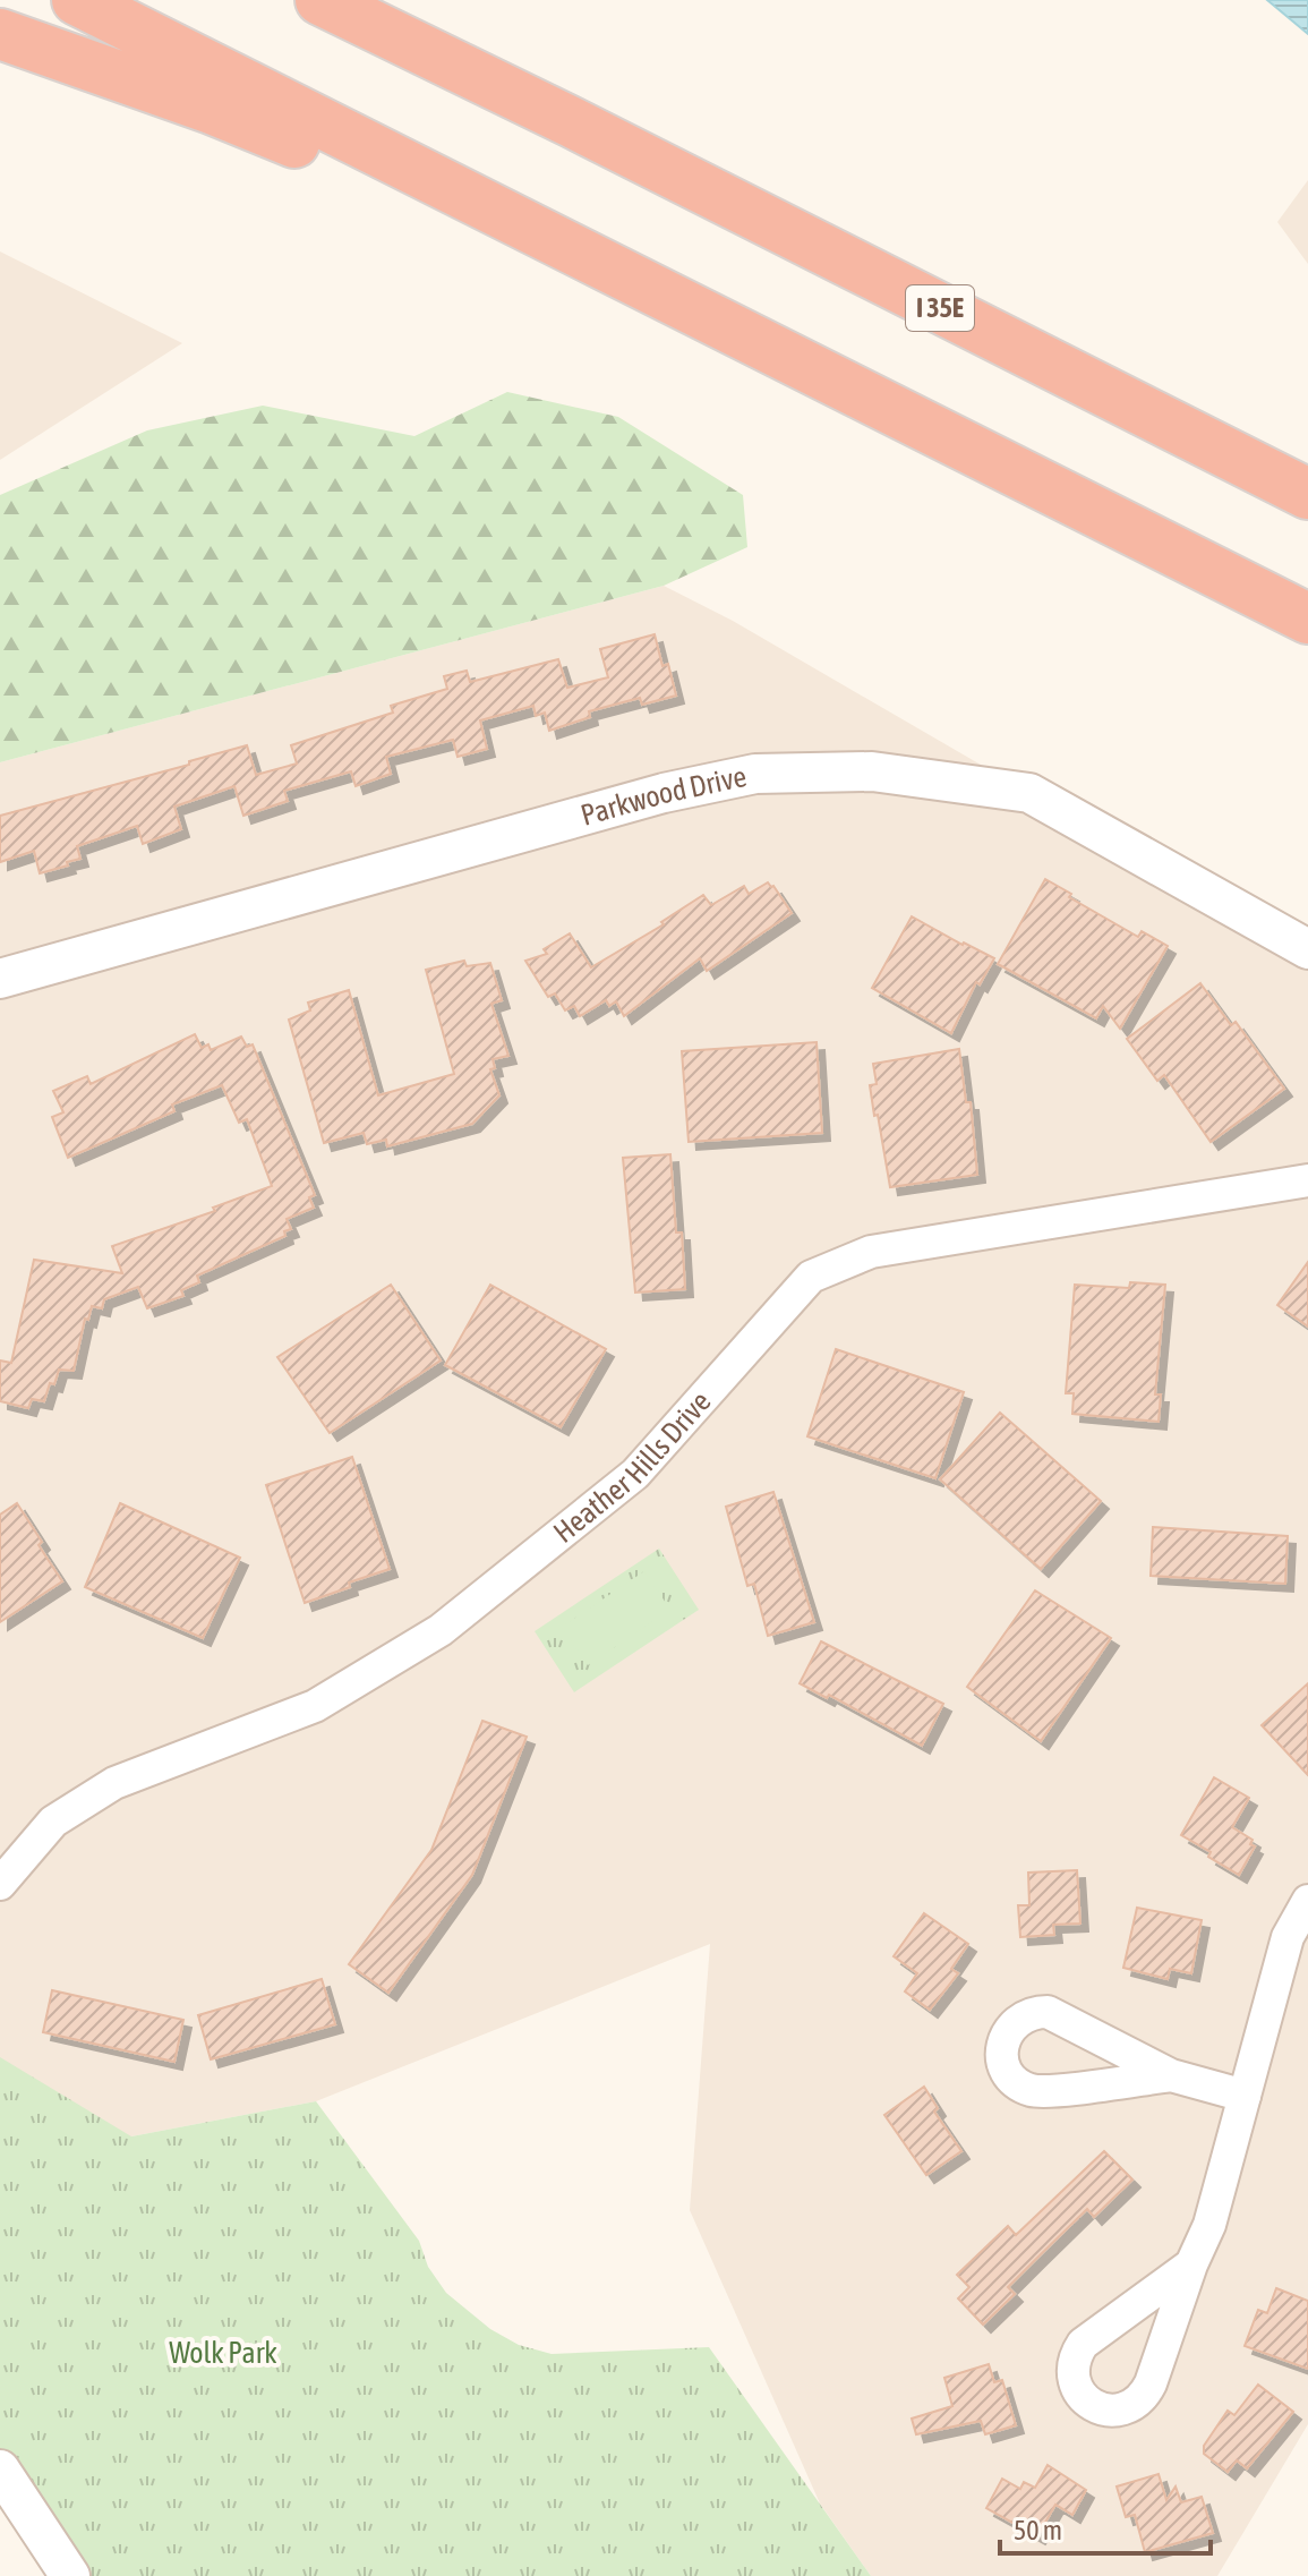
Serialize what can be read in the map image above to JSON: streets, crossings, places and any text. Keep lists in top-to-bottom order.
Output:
{
  "streets": {
    "highway": ["I 35E"],
    "street": ["Parkwood Drive", "Heather Hills Drive"]
  },
  "parks": ["Wolk Park"],
  "scale_bar": "50 m"
}
